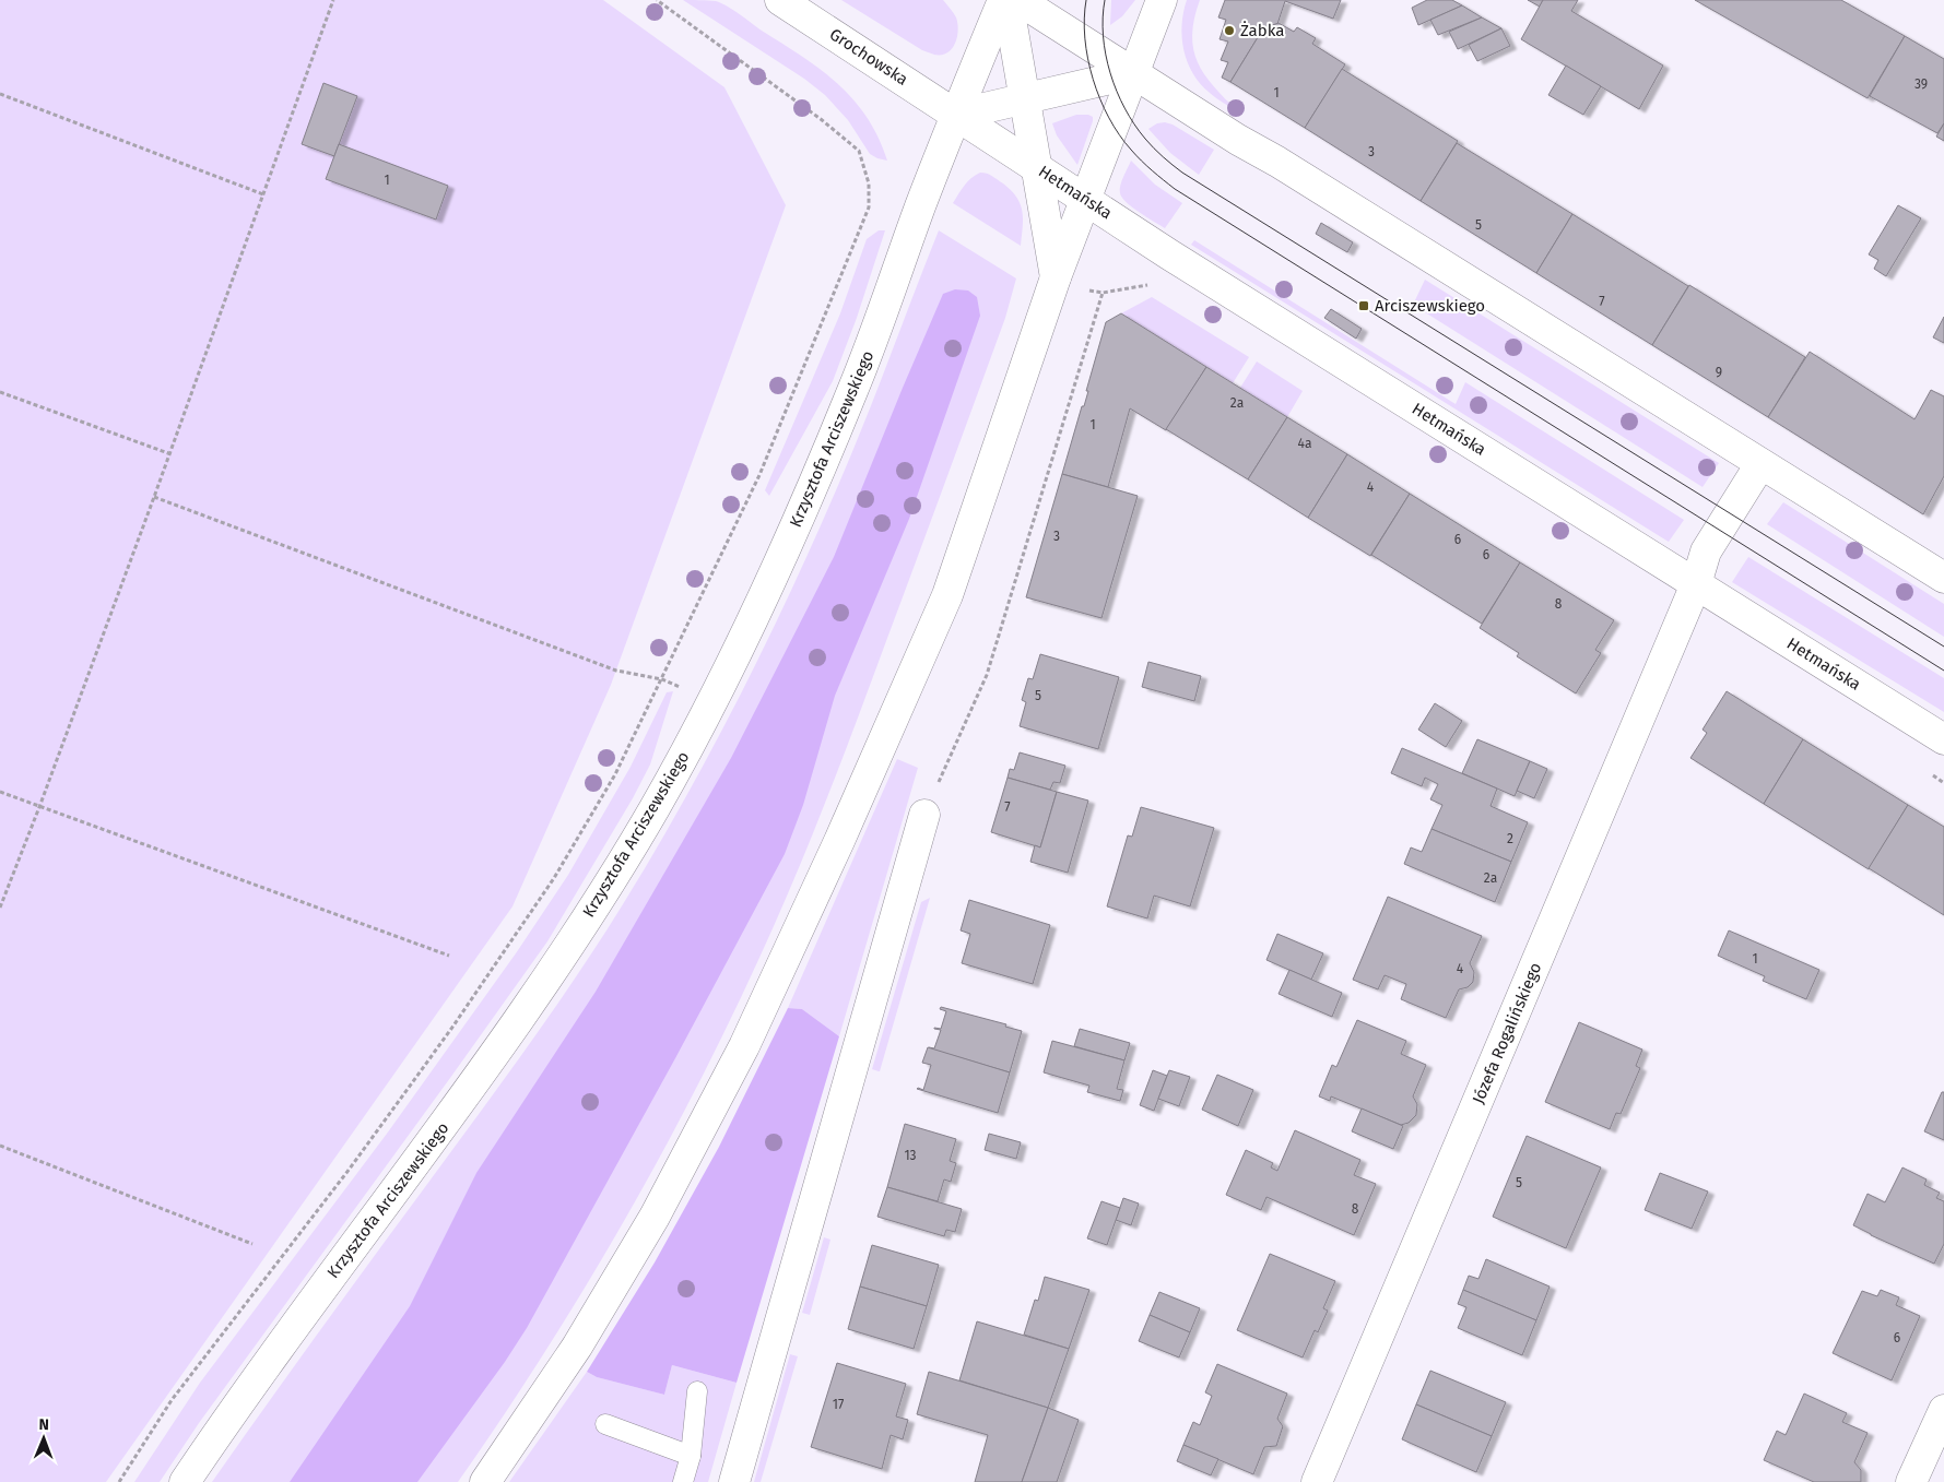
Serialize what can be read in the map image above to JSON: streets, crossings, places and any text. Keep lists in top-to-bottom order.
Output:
{
  "streets": {
    "main road": [
      "Grochowska",
      "Hetmańska",
      "Krzysztofa Arciszewskiego",
      "Józefa Rogalińskiego"
    ]
  },
  "crossings": [
    ["Grochowska", "Hetmańska"],
    ["Grochowska", "Krzysztofa Arciszewskiego"],
    ["Hetmańska", "Krzysztofa Arciszewskiego"],
    ["Hetmańska", "Józefa Rogalińskiego"]
  ],
  "places": {
    "other": ["Żabka"],
    "transit": ["Arciszewskiego"]
  },
  "house_numbers": [
    "39",
    "1",
    "3",
    "1",
    "5",
    "7",
    "9",
    "2a",
    "1",
    "4a",
    "4",
    "3",
    "6",
    "6",
    "8",
    "5",
    "7",
    "2",
    "2a",
    "1",
    "4",
    "13",
    "5",
    "8",
    "6",
    "17"
  ],
  "north": "top"
}
